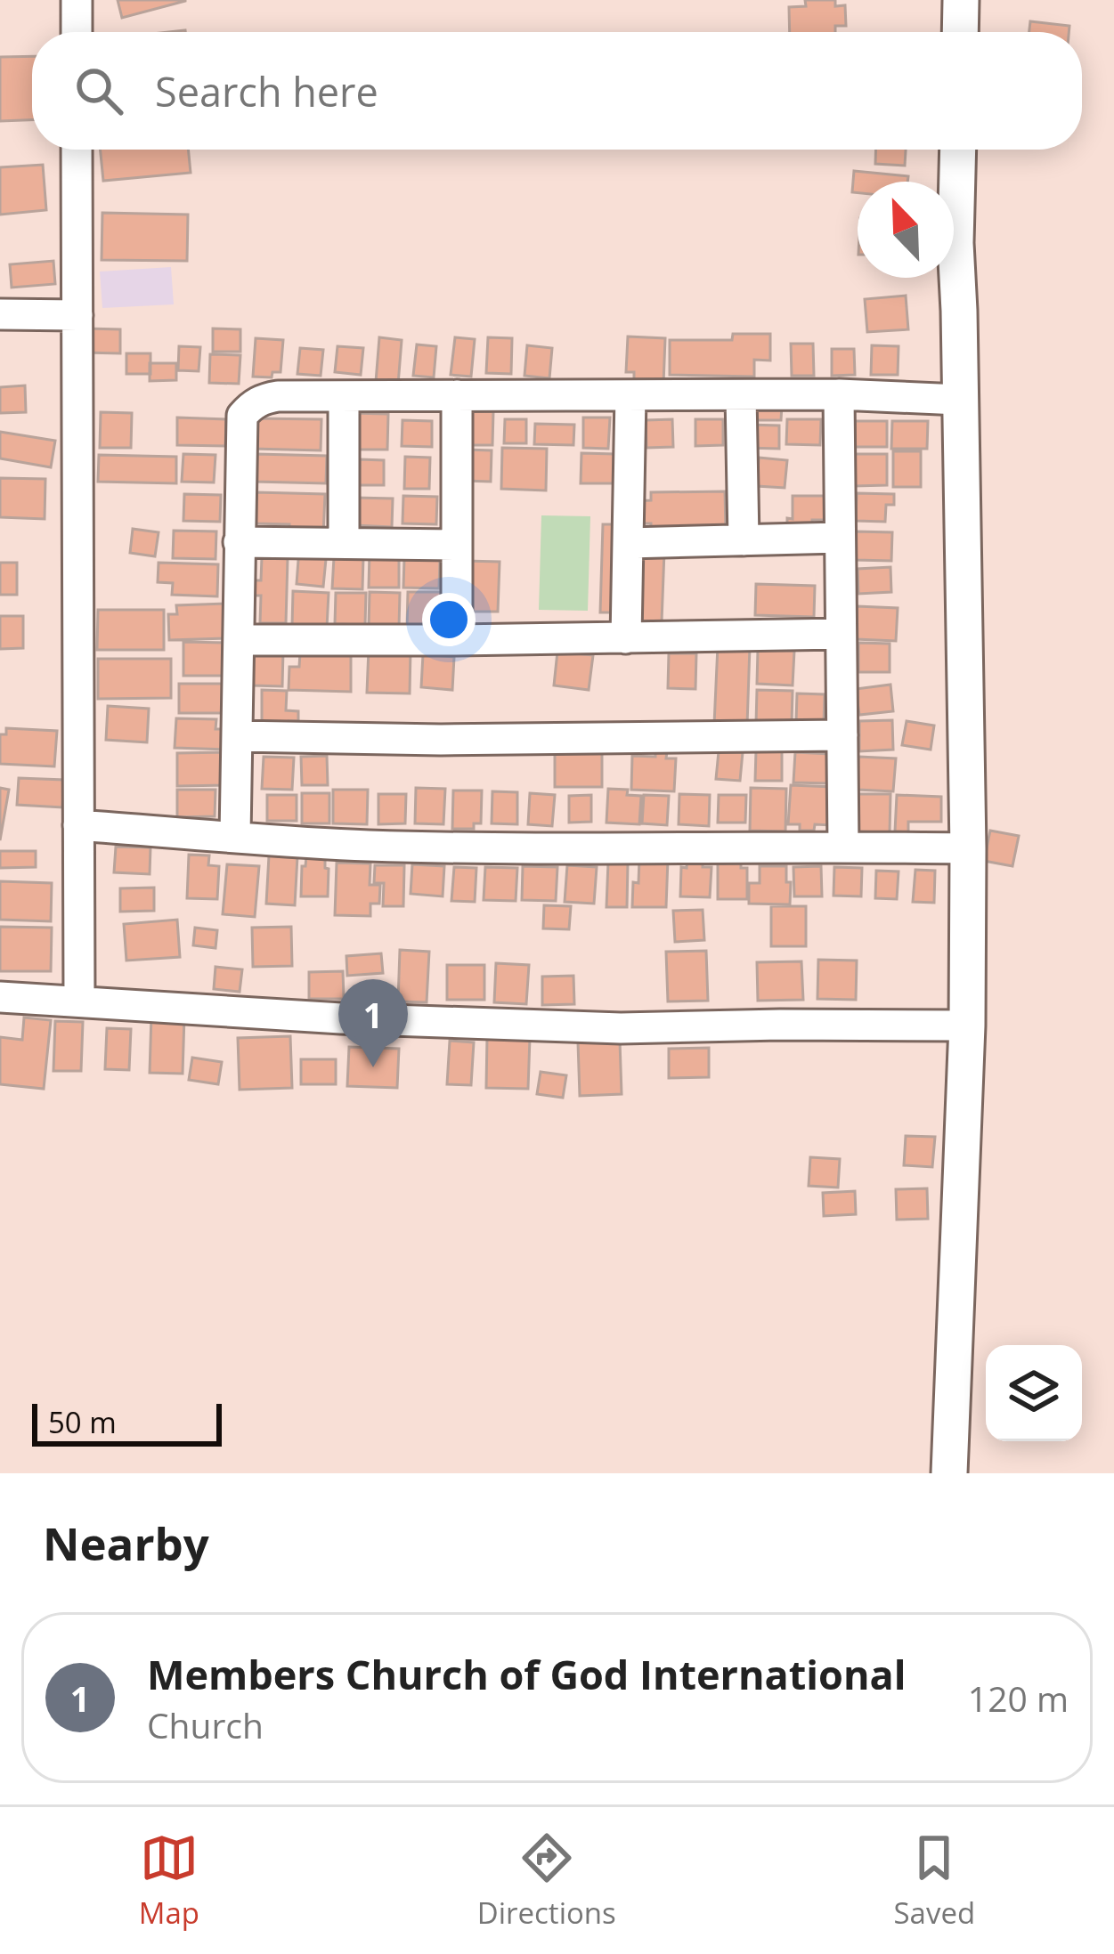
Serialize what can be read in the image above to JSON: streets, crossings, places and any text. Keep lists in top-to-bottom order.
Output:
{
  "scale_bar": "50 m",
  "north": "top left",
  "page": {
    "search": "Search here",
    "pins": "1",
    "scale": "50 m",
    "heading": "Nearby",
    "list": [
      {
        "mark": "1",
        "name": "Members Church of God International",
        "note": "Church",
        "value": "120 m"
      }
    ],
    "nav": ["Map", "Directions", "Saved"]
  }
}
